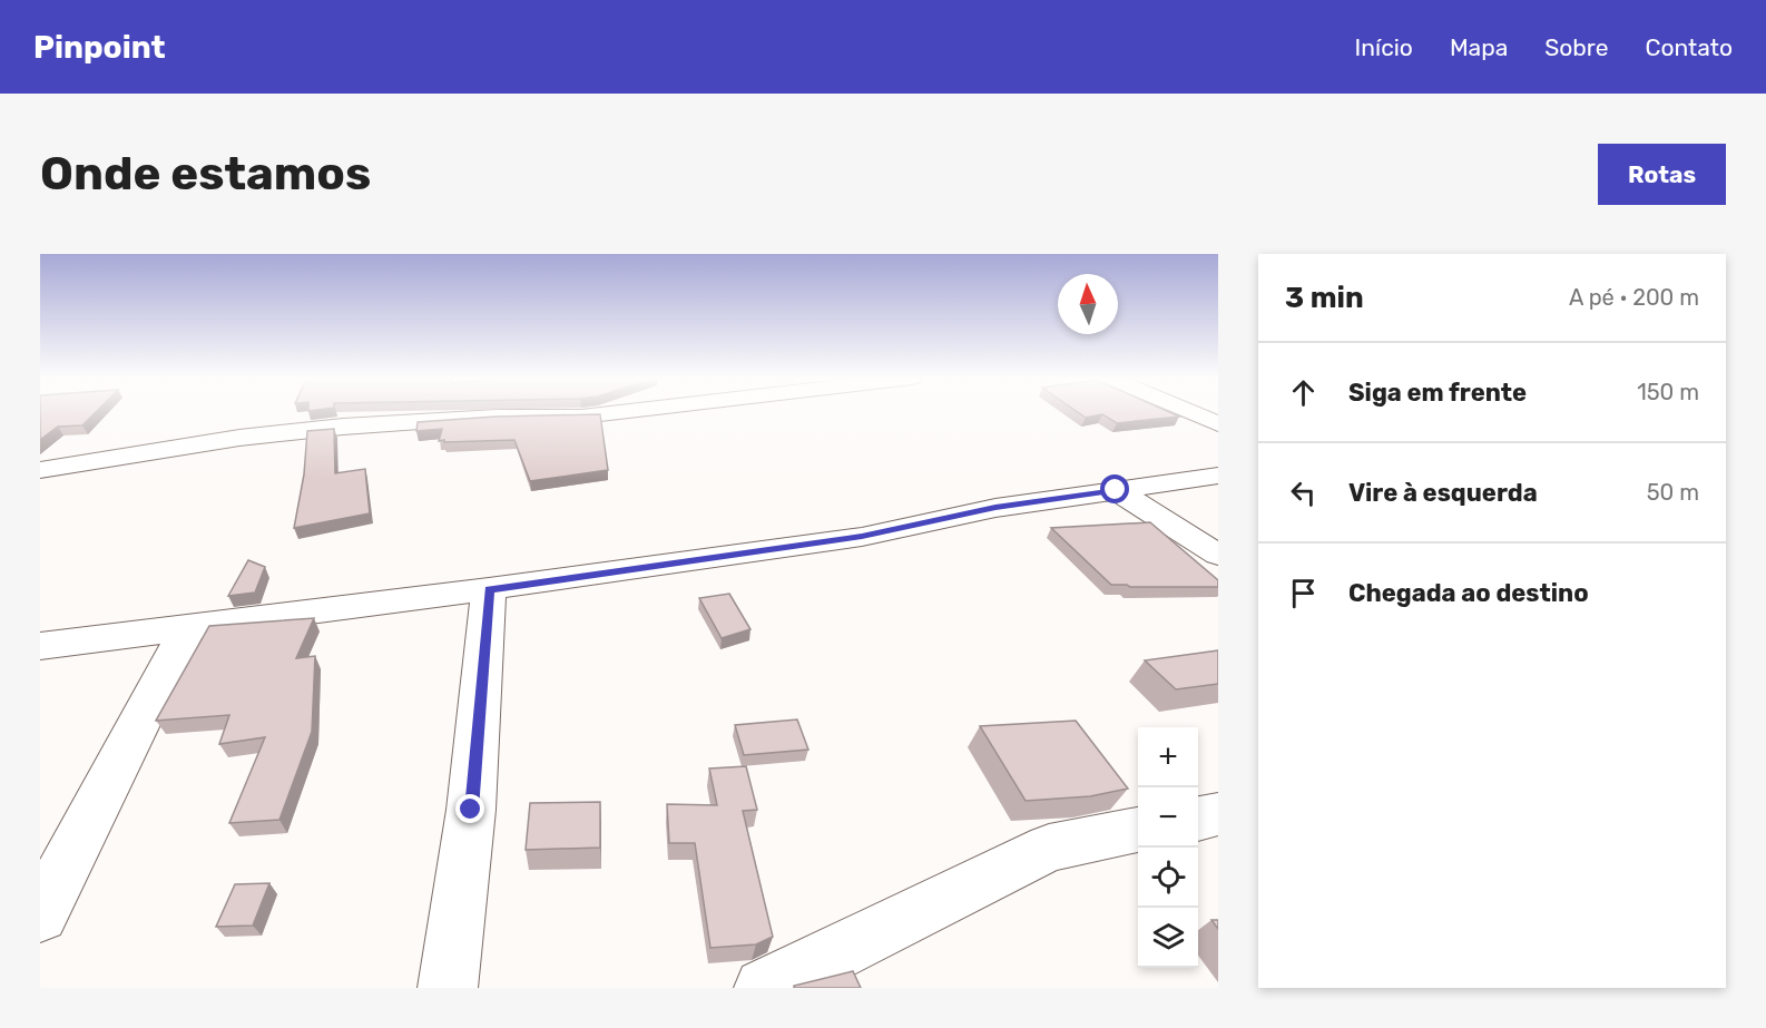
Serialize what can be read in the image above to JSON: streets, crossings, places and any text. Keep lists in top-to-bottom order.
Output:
{
  "north": "top",
  "page": {
    "header": "Pinpoint",
    "nav": [
      "Início",
      "Mapa",
      "Sobre",
      "Contato"
    ],
    "buttons": "Rotas",
    "title": "Onde estamos",
    "heading": ["3 min", "A pé · 200 m"],
    "list": [
      ["Siga em frente", "150 m"],
      ["Vire à esquerda", "50 m"],
      "Chegada ao destino"
    ],
    "map_buttons": ["+", "−"]
  }
}
